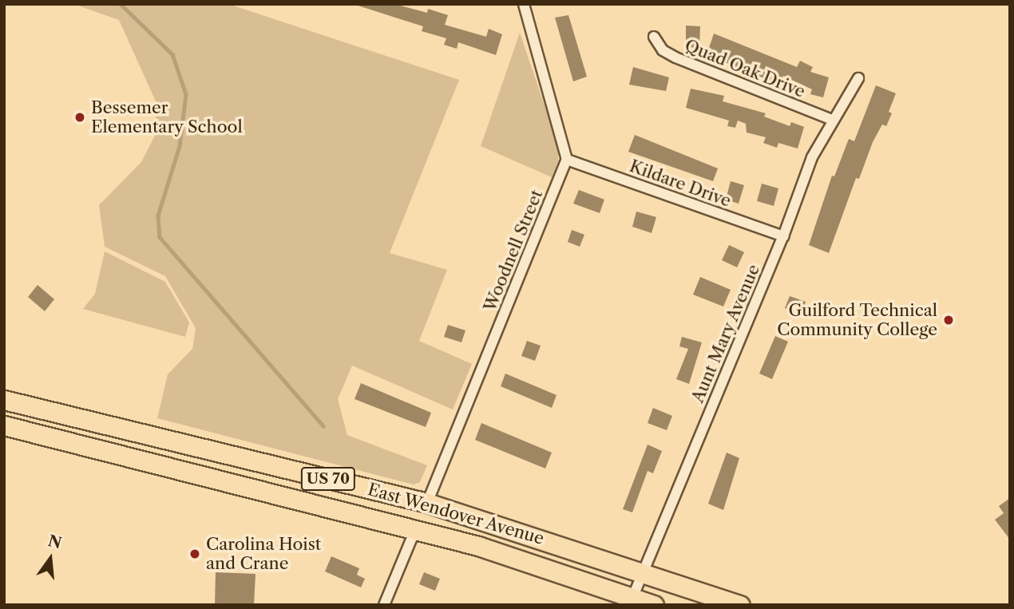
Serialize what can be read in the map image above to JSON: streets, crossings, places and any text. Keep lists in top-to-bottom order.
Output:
{
  "streets": {
    "highway": ["US 70", "East Wendover Avenue"],
    "street": [
      "Quad Oak Drive",
      "Kildare Drive",
      "Woodnell Street",
      "Aunt Mary Avenue"
    ]
  },
  "crossings": [
    ["Quad Oak Drive", "Aunt Mary Avenue"],
    ["Kildare Drive", "Woodnell Street"],
    ["Kildare Drive", "Aunt Mary Avenue"],
    ["Woodnell Street", "East Wendover Avenue"],
    ["Aunt Mary Avenue", "East Wendover Avenue"]
  ],
  "places": ["Bessemer Elementary School", "Guilford Technical Community College", "Carolina Hoist and Crane"],
  "north": "top"
}
